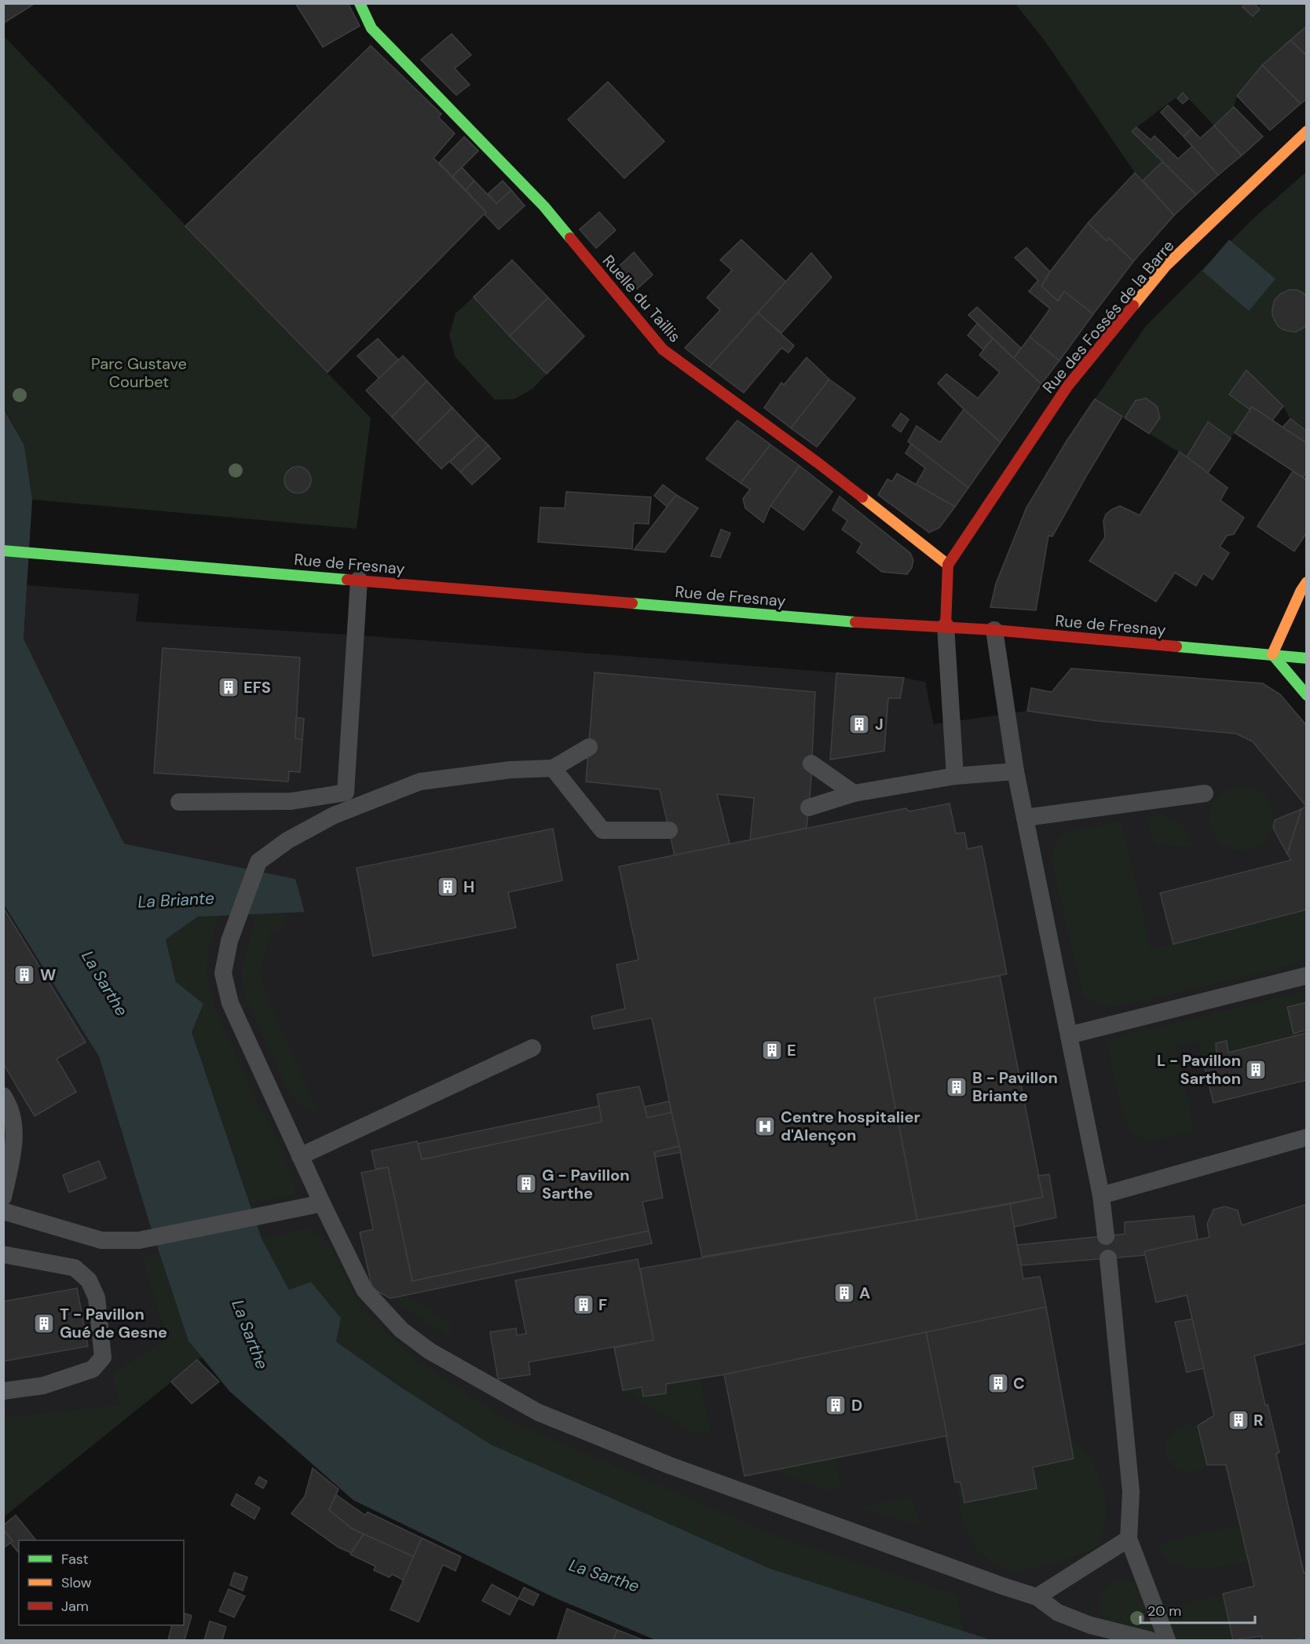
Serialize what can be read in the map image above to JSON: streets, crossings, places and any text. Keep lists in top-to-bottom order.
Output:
{
  "streets": {
    "street": ["Ruelle du Taillis", "Rue des Fossés de la Barre", "Rue de Fresnay"]
  },
  "crossings": [
    ["Ruelle du Taillis", "Rue des Fossés de la Barre"]
  ],
  "water": ["La Briante", "La Sarthe"],
  "parks": ["Parc Gustave Courbet"],
  "places": {
    "building": [
      "EFS",
      "J",
      "H",
      "W",
      "E",
      "L - Pavillon Sarthon",
      "B - Pavillon Briante",
      "G - Pavillon Sarthe",
      "A",
      "F",
      "T - Pavillon Gué de Gesne",
      "C",
      "D",
      "R"
    ],
    "hospital": ["Centre hospitalier d'Alençon"]
  },
  "legend": ["Fast", "Slow", "Jam"],
  "scale_bar": "20 m"
}
